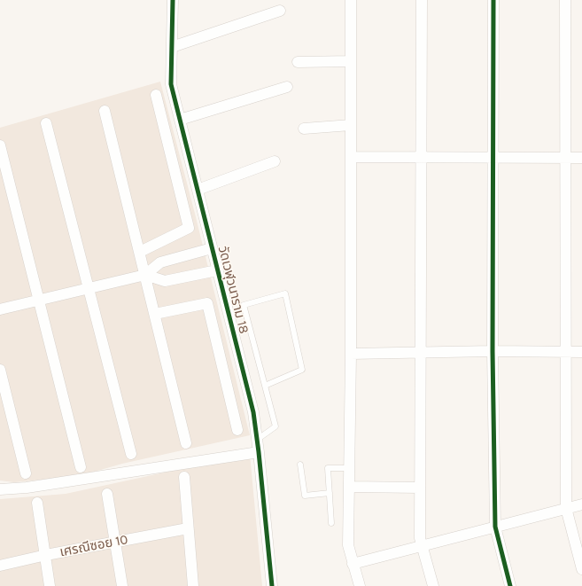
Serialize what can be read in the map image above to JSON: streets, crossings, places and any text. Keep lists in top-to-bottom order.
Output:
{
  "streets": {
    "street": ["วัดเวฬุวนาราม 18", "เศรณีซอย 10"]
  }
}
